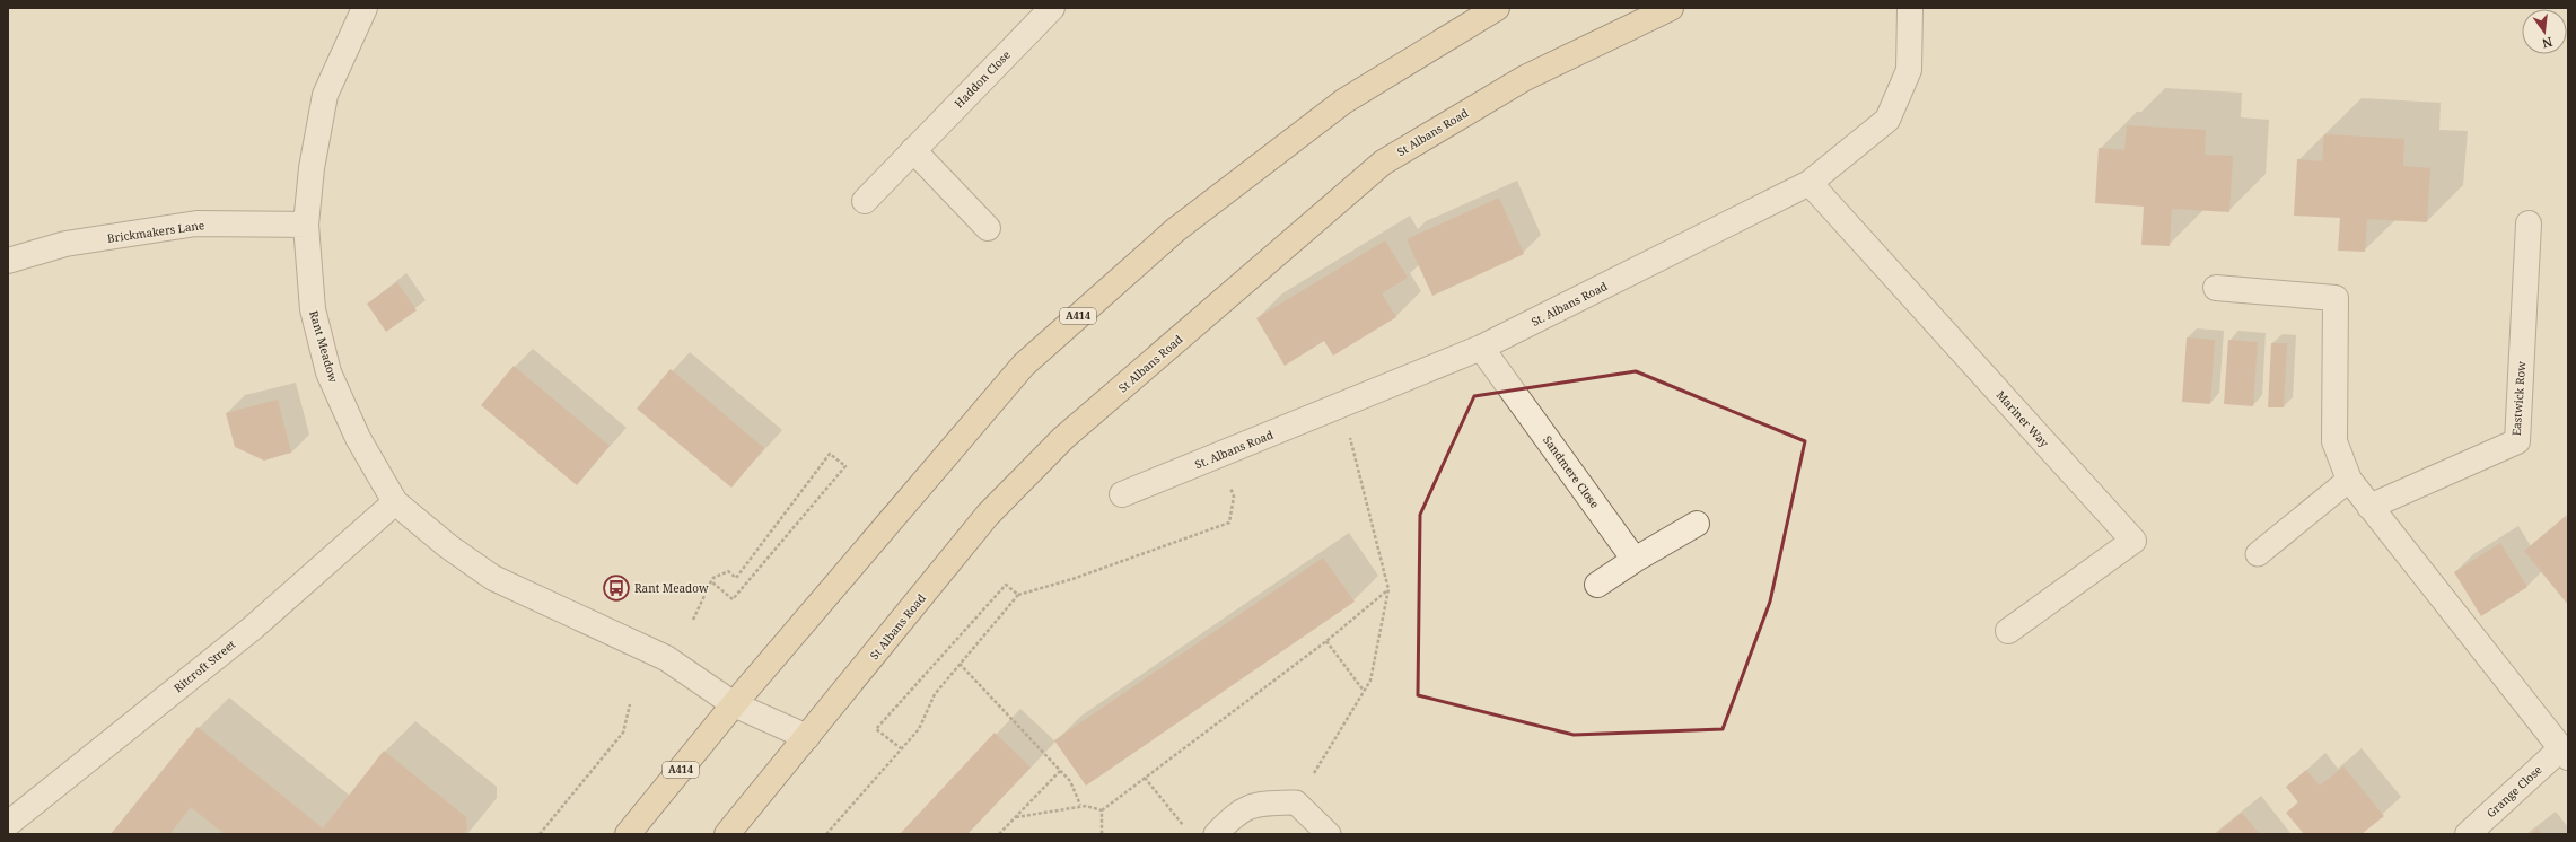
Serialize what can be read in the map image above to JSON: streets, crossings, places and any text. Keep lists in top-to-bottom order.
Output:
{
  "streets": {
    "main road": ["St Albans Road", "A414"],
    "street": [
      "Haddon Close",
      "Brickmakers Lane",
      "St. Albans Road",
      "Rant Meadow",
      "Eastwick Row",
      "Mariner Way",
      "Sandmere Close",
      "Ritcroft Street",
      "Grange Close"
    ]
  },
  "crossings": [
    ["St Albans Road", "Rant Meadow"],
    ["Brickmakers Lane", "Rant Meadow"],
    ["St. Albans Road", "Mariner Way"],
    ["St. Albans Road", "Sandmere Close"],
    ["A414", "Rant Meadow"],
    ["Rant Meadow", "Ritcroft Street"]
  ],
  "places": {
    "bus stop": ["Rant Meadow"]
  },
  "north": "bottom"
}
